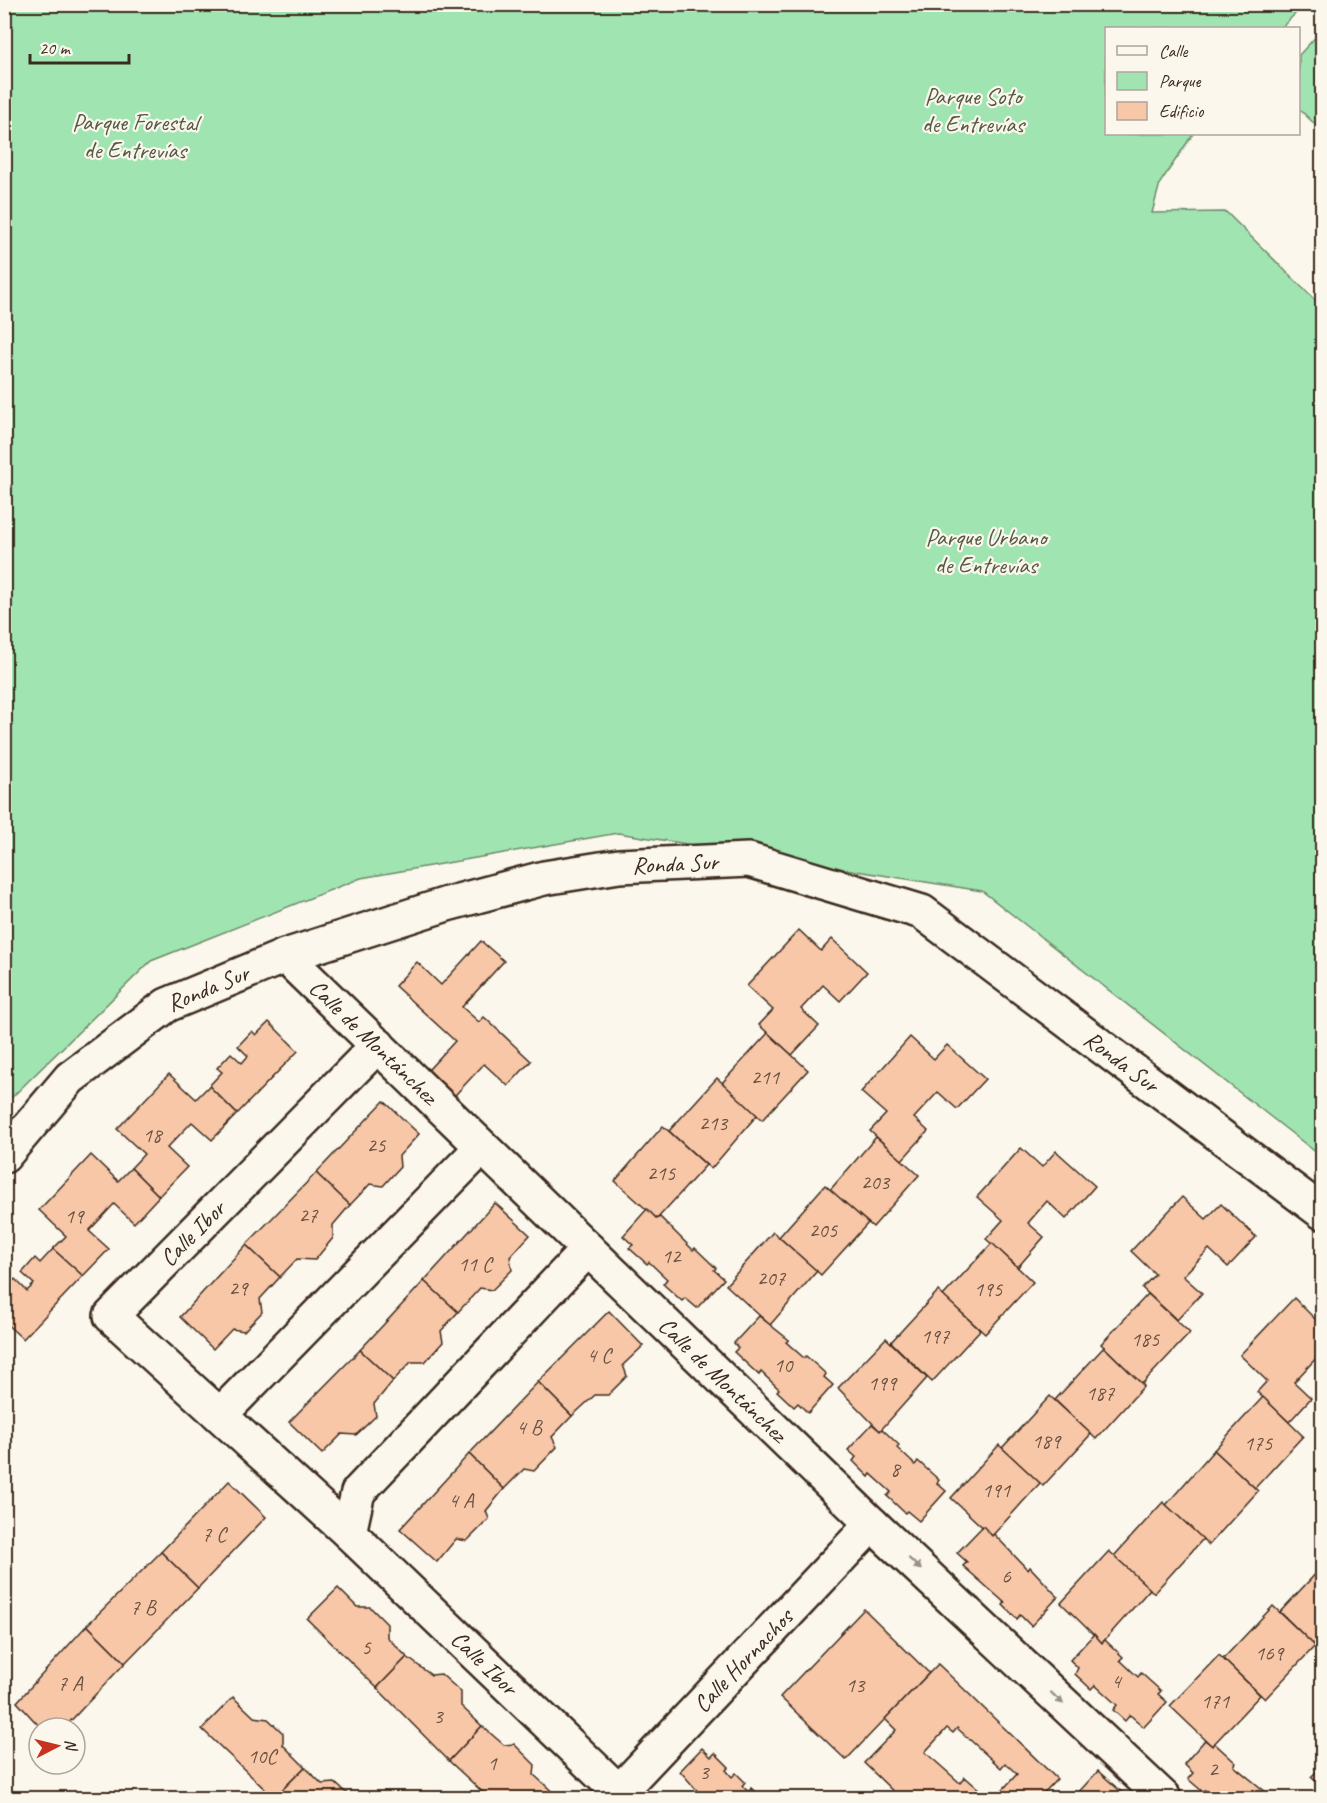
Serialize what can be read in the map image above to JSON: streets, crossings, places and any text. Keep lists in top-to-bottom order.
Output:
{
  "streets": {
    "street": [
      "Ronda Sur",
      "Calle de Montánchez",
      "Calle Ibor",
      "Calle Hornachos"
    ]
  },
  "crossings": [
    ["Ronda Sur", "Calle de Montánchez"],
    ["Calle de Montánchez", "Calle Ibor"],
    ["Calle de Montánchez", "Calle Hornachos"],
    ["Calle Ibor", "Calle Hornachos"]
  ],
  "parks": ["Parque Soto de Entrevías", "Parque Forestal de Entrevías", "Parque Urbano de Entrevías"],
  "house_numbers": [
    "211",
    "213",
    "18",
    "25",
    "215",
    "203",
    "27",
    "19",
    "205",
    "12",
    "11 C",
    "207",
    "29",
    "195",
    "197",
    "185",
    "4 C",
    "10",
    "199",
    "187",
    "4 B",
    "189",
    "175",
    "8",
    "191",
    "4 A",
    "7 C",
    "6",
    "7 B",
    "5",
    "169",
    "4",
    "7 A",
    "13",
    "171",
    "3",
    "10C",
    "1",
    "2",
    "3"
  ],
  "legend": ["Calle", "Parque", "Edificio"],
  "scale_bar": "20 m",
  "north": "right"
}
